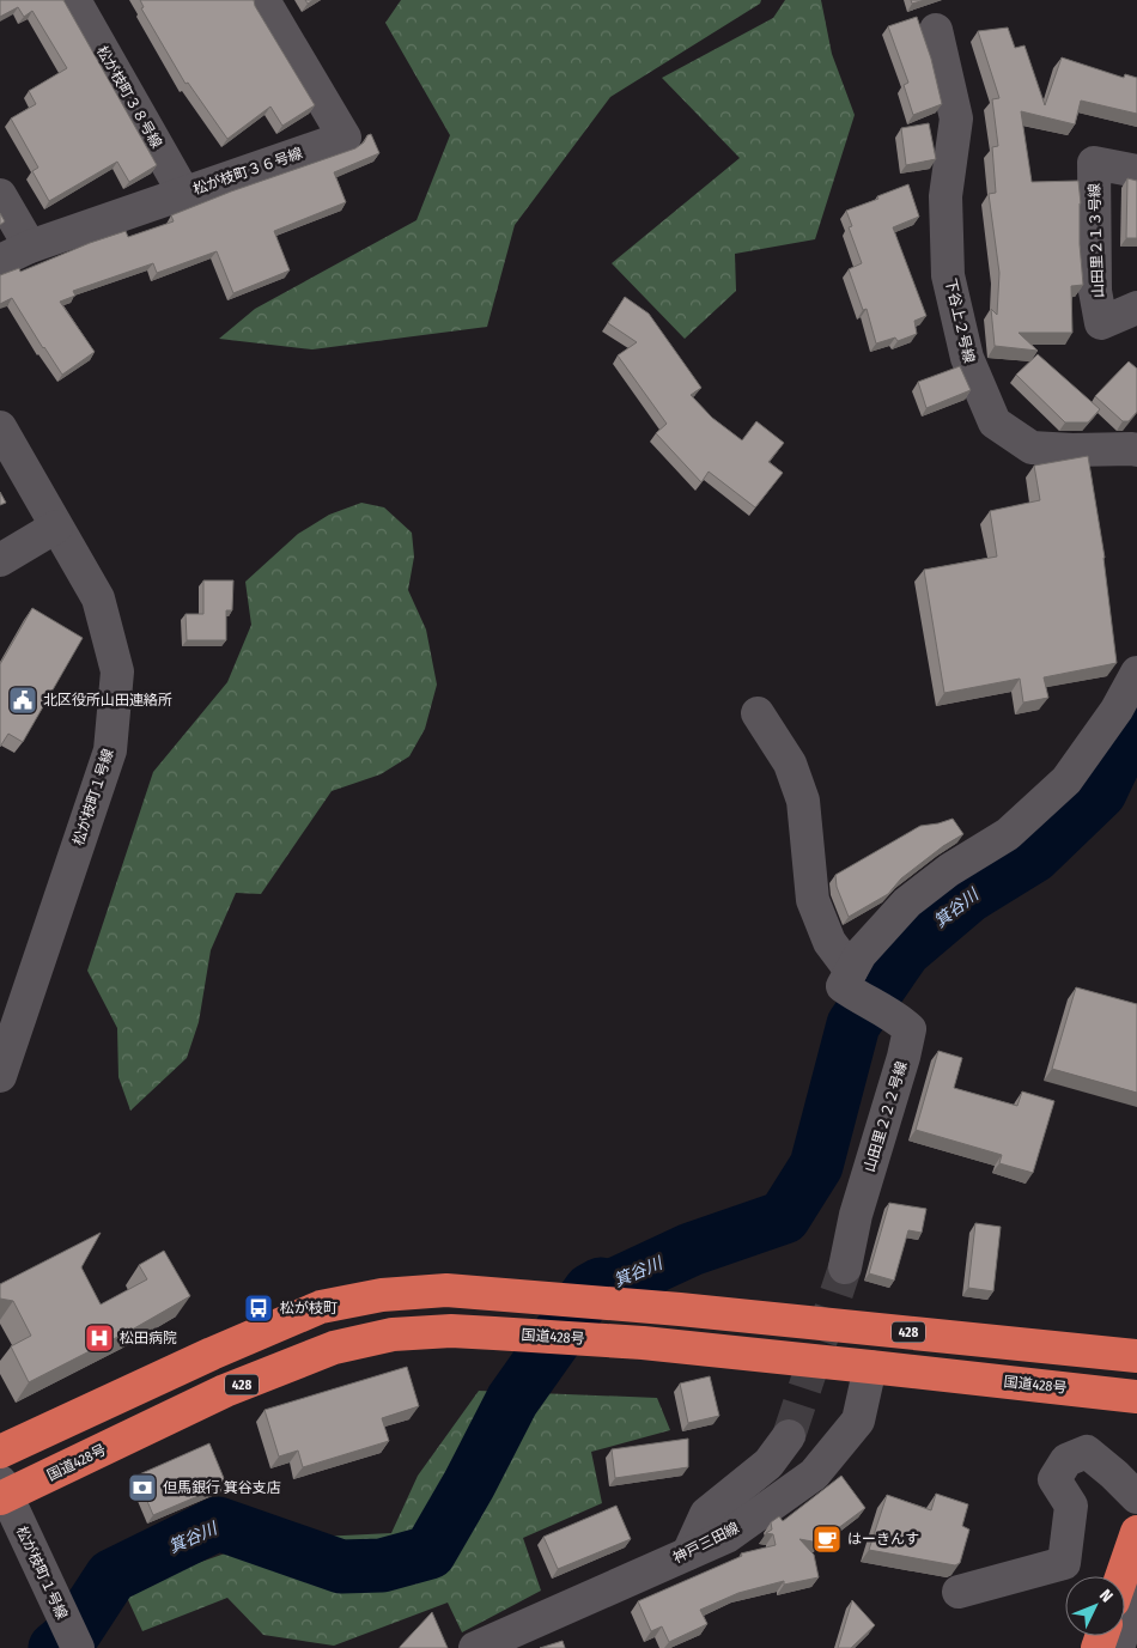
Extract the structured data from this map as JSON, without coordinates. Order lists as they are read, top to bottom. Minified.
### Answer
{"streets":{"highway":["428","国道428号"],"street":["松が枝町３８号線","松が枝町３６号線","山田里２１３号線","下谷上２号線","松が枝町１号線","山田里２２２号線","神戸三田線"]},"crossings":[["松が枝町３８号線","松が枝町３６号線"],["松が枝町１号線","国道428号"],["国道428号","神戸三田線"]],"water":["箕谷川"],"places":{"public building":["北区役所山田連絡所"],"bus stop":["松が枝町"],"hospital":["松田病院"],"bank":["但馬銀行 箕谷支店"],"cafe":["はーきんす"]},"north":"top right"}
